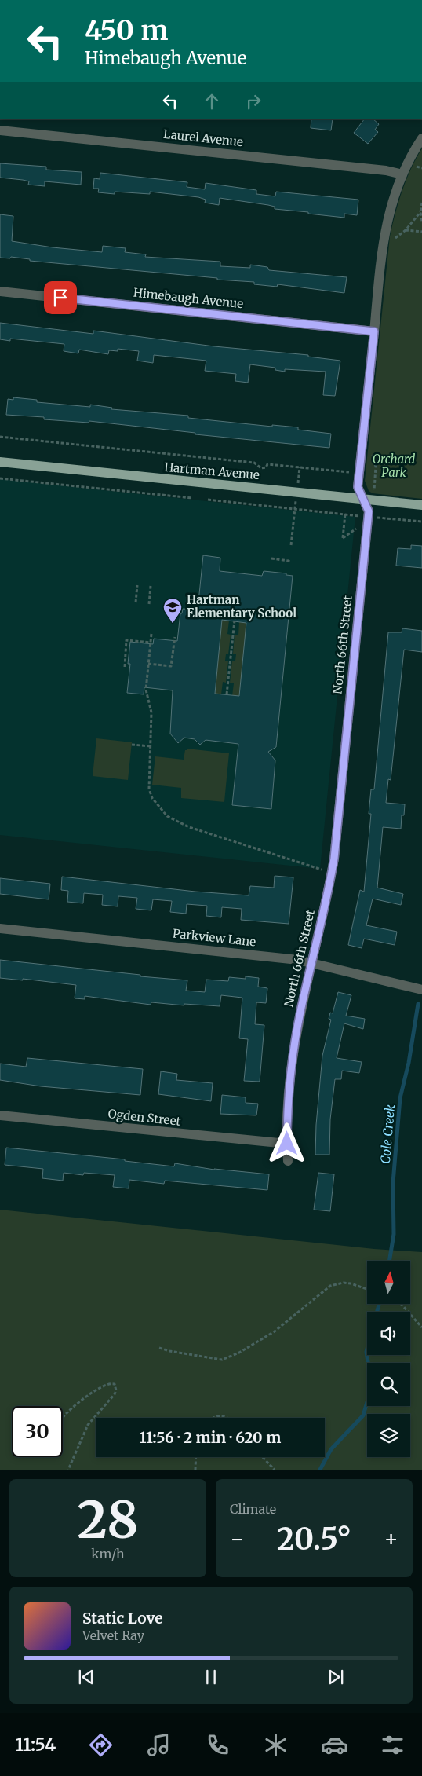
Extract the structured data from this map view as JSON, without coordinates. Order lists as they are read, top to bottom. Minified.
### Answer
{"streets":{"main road":["Hartman Avenue"],"street":["Laurel Avenue","Himebaugh Avenue","North 66th Street","Parkview Lane","Ogden Street"]},"crossings":[["Laurel Avenue","North 66th Street"],["Himebaugh Avenue","North 66th Street"],["Hartman Avenue","North 66th Street"],["North 66th Street","Parkview Lane"],["North 66th Street","Ogden Street"]],"water":["Cole Creek"],"parks":["Orchard Park"],"places":{"school or university":["Hartman Elementary School"]},"north":"top","page":{"turn":["450 m","Himebaugh Avenue"],"limit":"30","trip":"11:56 · 2 min · 620 m","tile":[["28","km/h"],"Climate"],"heat":["−","20.5°","+"],"song":["Static Love","Velvet Ray"],"tabs":"11:54"}}
